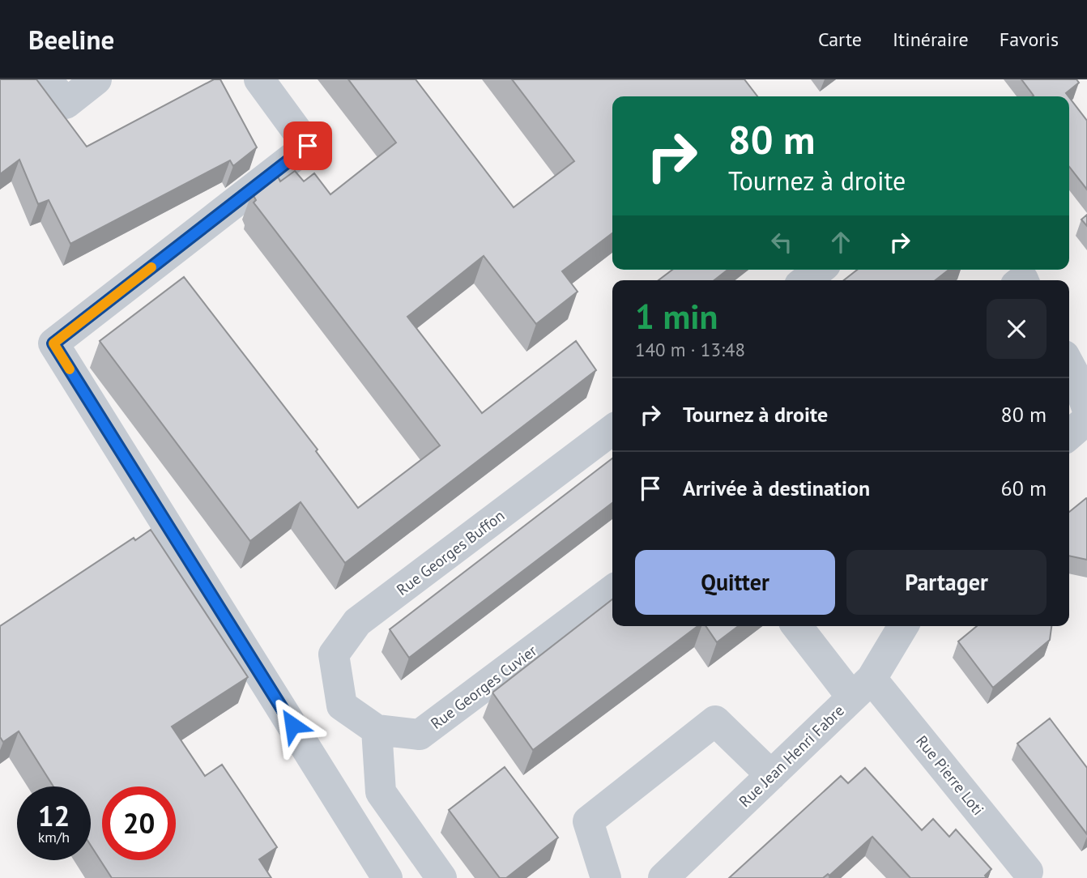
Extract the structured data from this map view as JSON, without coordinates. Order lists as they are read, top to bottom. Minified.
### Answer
{"streets":{"street":["Rue Georges Buffon","Rue Georges Cuvier","Rue Jean Henri Fabre","Rue Pierre Loti"]},"crossings":[["Rue Georges Buffon","Rue Georges Cuvier"],["Rue Jean Henri Fabre","Rue Pierre Loti"]],"page":{"header":"Beeline","nav":["Carte","Itinéraire","Favoris"],"turn":["80 m","Tournez à droite"],"heading":["1 min","140 m · 13:48"],"list":[{"name":"Tournez à droite","value":"80 m"},{"name":"Arrivée à destination","value":"60 m"}],"buttons":["Quitter","Partager"],"speed":"12 km/h","limit":"20"}}
